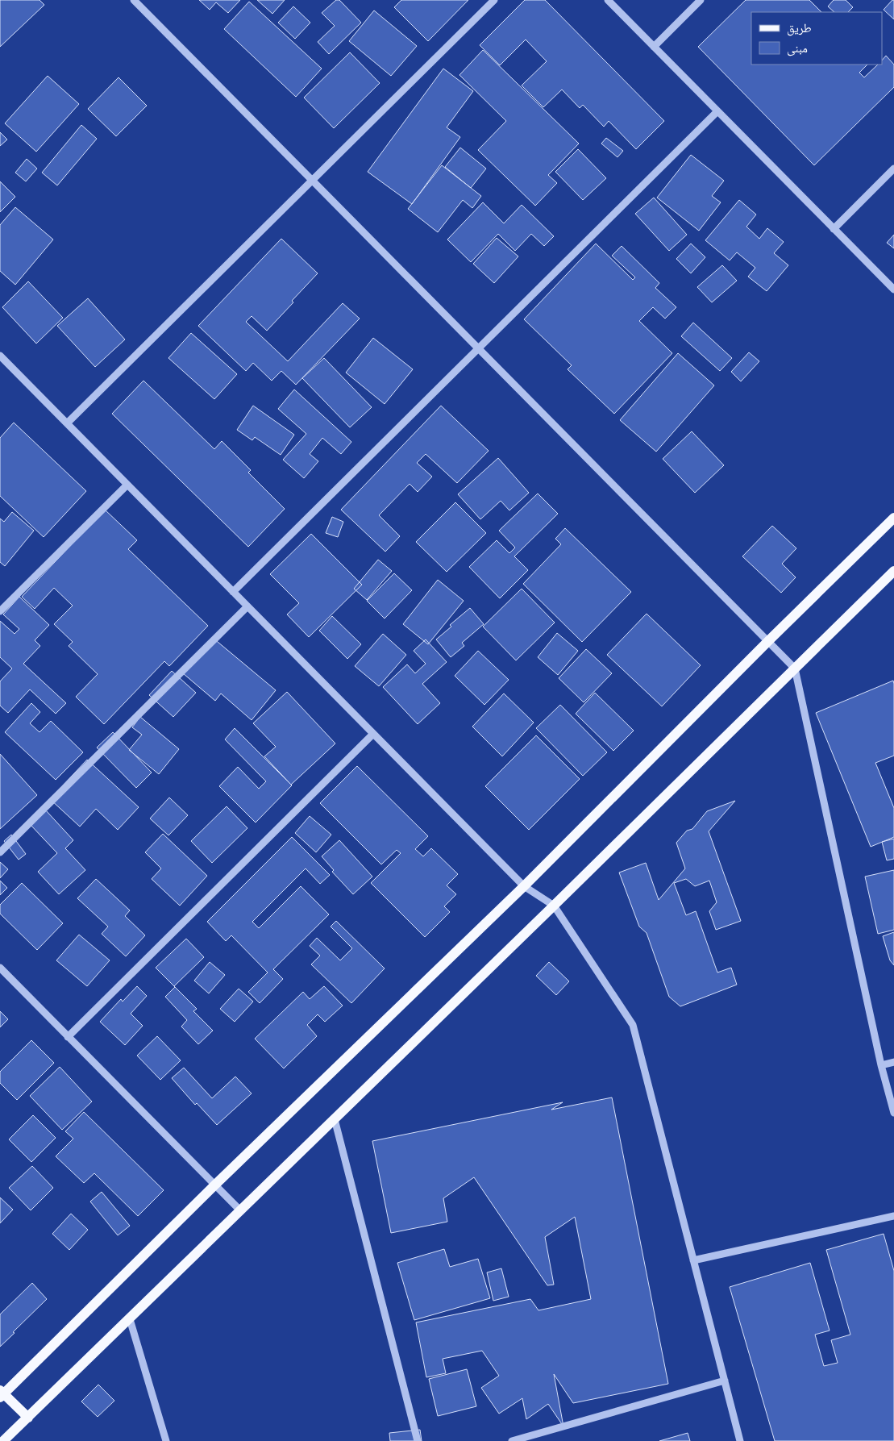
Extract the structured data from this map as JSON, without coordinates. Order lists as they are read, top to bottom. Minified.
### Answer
{"legend":["طريق","مبنى"]}
